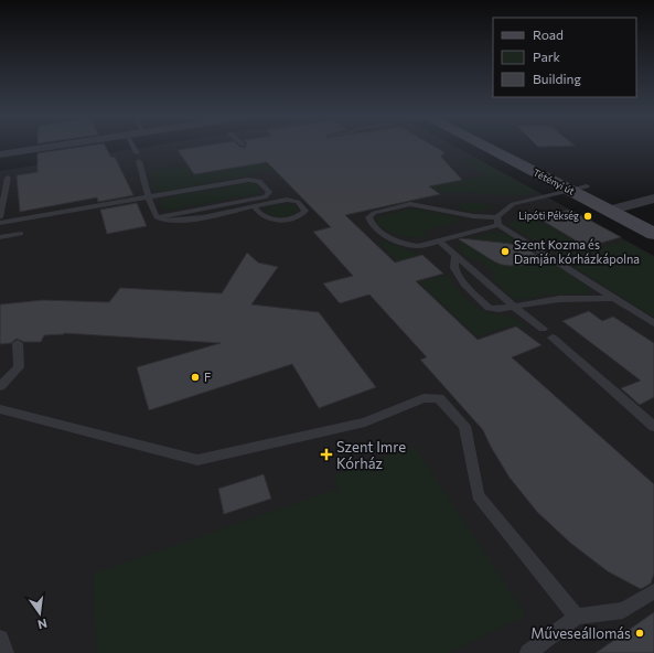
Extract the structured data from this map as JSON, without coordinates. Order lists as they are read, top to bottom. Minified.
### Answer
{"streets":{"main road":["Tétényi út"]},"places":{"other":["Lipóti Pékség","Szent Kozma és Damján kórházkápolna","F","Műveseállomás"],"health":["Szent Imre Kórház"]},"legend":["Road","Park","Building"],"north":"bottom"}
